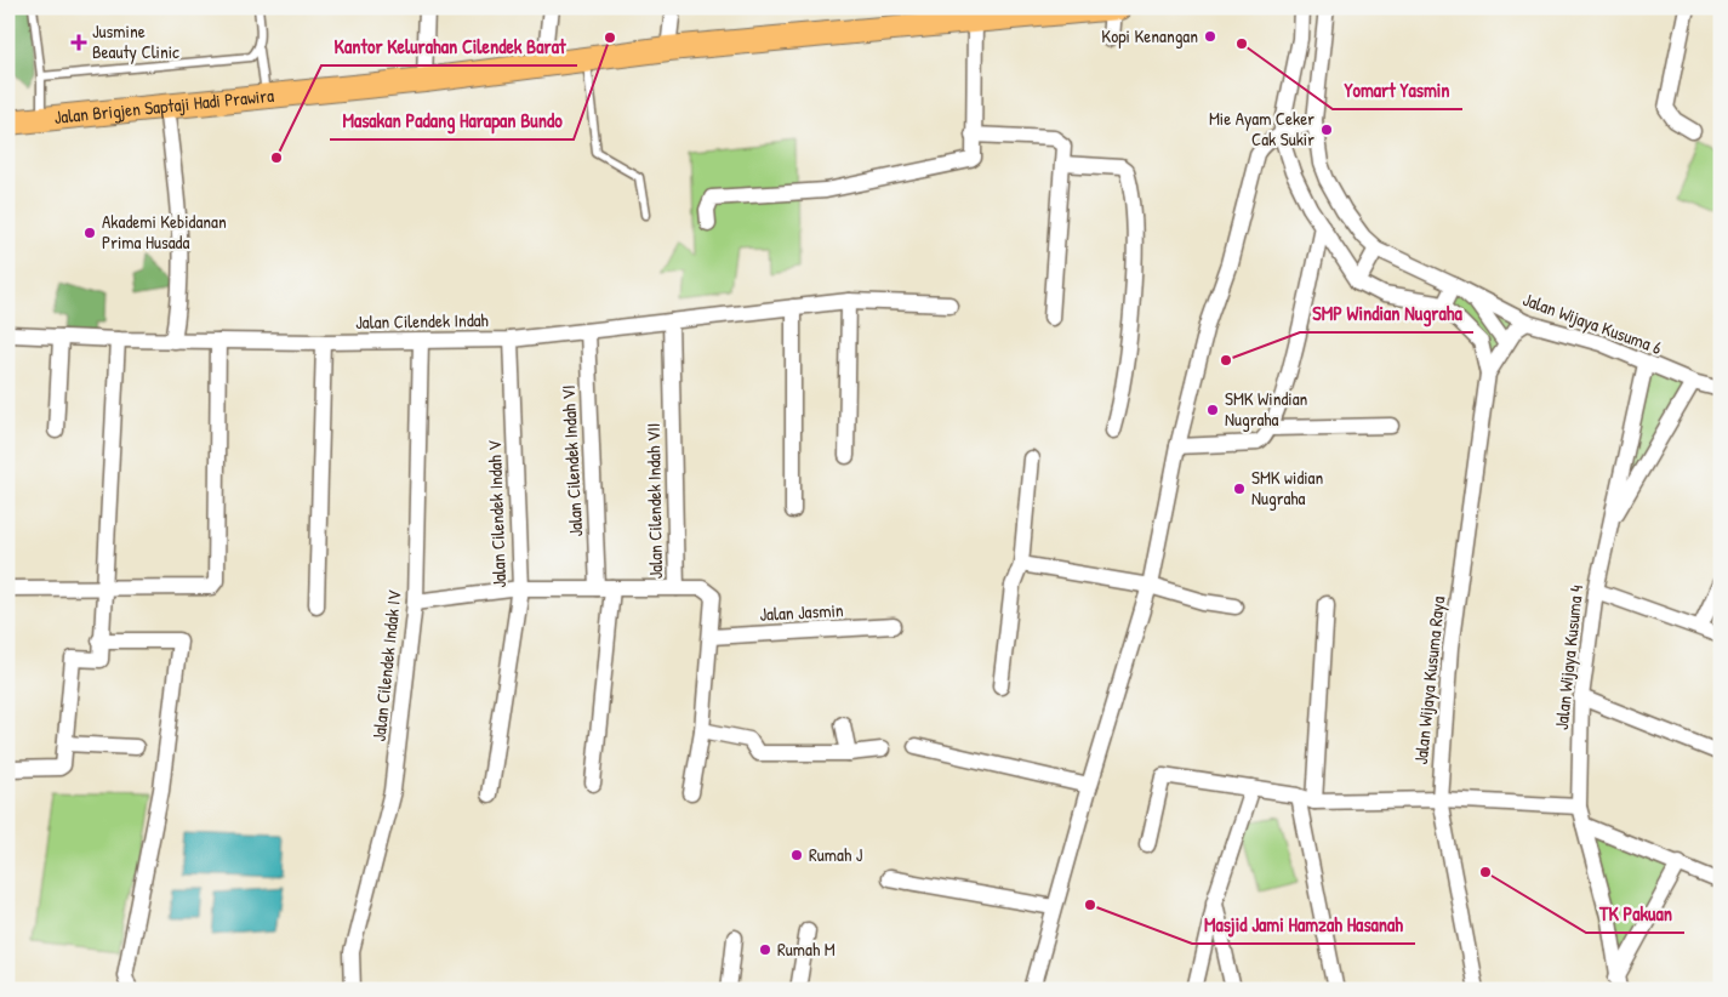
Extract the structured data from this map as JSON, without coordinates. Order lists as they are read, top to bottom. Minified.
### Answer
{"streets":{"main road":["Jalan Brigjen Saptaji Hadi Prawira"],"street":["Jalan Cilendek Indah","Jalan Wijaya Kusuma 6","Jalan Cilendek Indah VI","Jalan Cilendek Indah VII","Jalan Cilendek Indah V","Jalan Jasmin","Jalan Wijaya Kusuma 4","Jalan Cilendek Indak IV","Jalan Wijaya Kusuma Raya"]},"crossings":[["Jalan Cilendek Indah","Jalan Cilendek Indah VI"],["Jalan Cilendek Indah","Jalan Cilendek Indah VII"],["Jalan Cilendek Indah","Jalan Cilendek Indah V"],["Jalan Cilendek Indah","Jalan Cilendek Indak IV"],["Jalan Wijaya Kusuma 6","Jalan Wijaya Kusuma 4"],["Jalan Wijaya Kusuma 6","Jalan Wijaya Kusuma Raya"],["Jalan Cilendek Indah VII","Jalan Jasmin"]],"places":{"other":["Kopi Kenangan","Masakan Padang Harapan Bundo","Yomart Yasmin","Mie Ayam Ceker Cak Sukir","Kantor Kelurahan Cilendek Barat","Akademi Kebidanan Prima Husada","SMP Windian Nugraha","SMK Windian Nugraha","SMK widian Nugraha","Rumah J","TK Pakuan","Masjid Jami Hamzah Hasanah","Rumah M"],"health":["Jusmine Beauty Clinic"]}}
